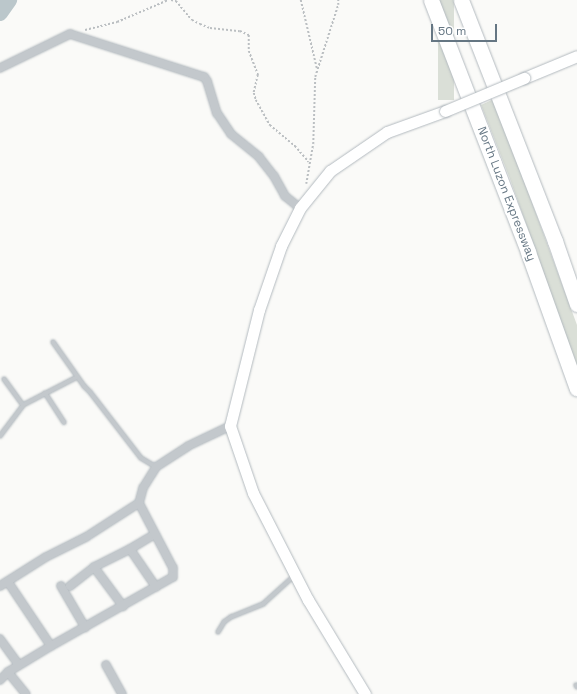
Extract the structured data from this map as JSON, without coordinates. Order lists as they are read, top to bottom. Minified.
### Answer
{"streets":{"highway":["North Luzon Expressway"]},"scale_bar":"50 m"}
